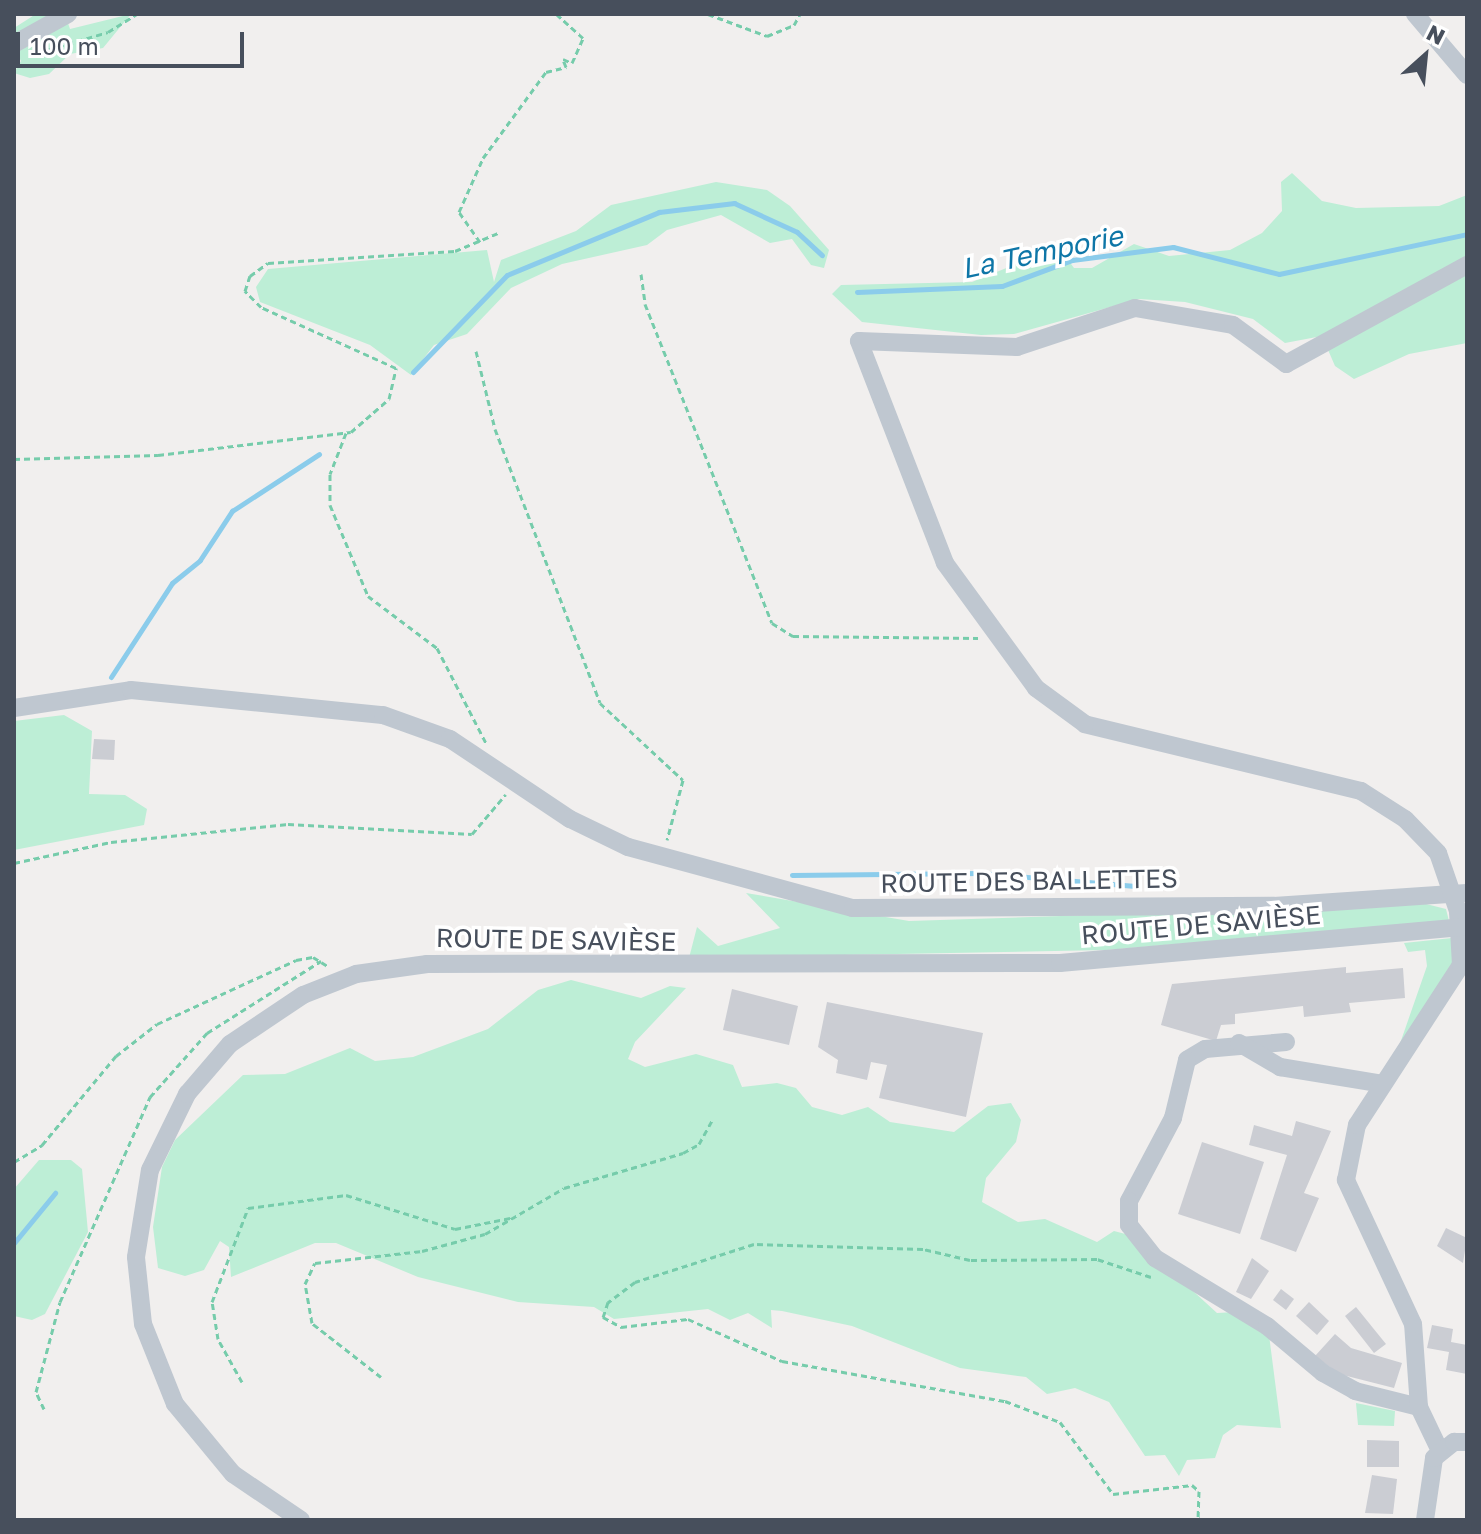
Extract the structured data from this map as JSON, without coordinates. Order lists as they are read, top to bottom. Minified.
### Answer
{"streets":{"street":["ROUTE DES BALLETTES","ROUTE DE SAVIÈSE"]},"crossings":[["ROUTE DES BALLETTES","ROUTE DE SAVIÈSE"]],"water":["La Temporie"],"scale_bar":"100 m","north":"top right"}
